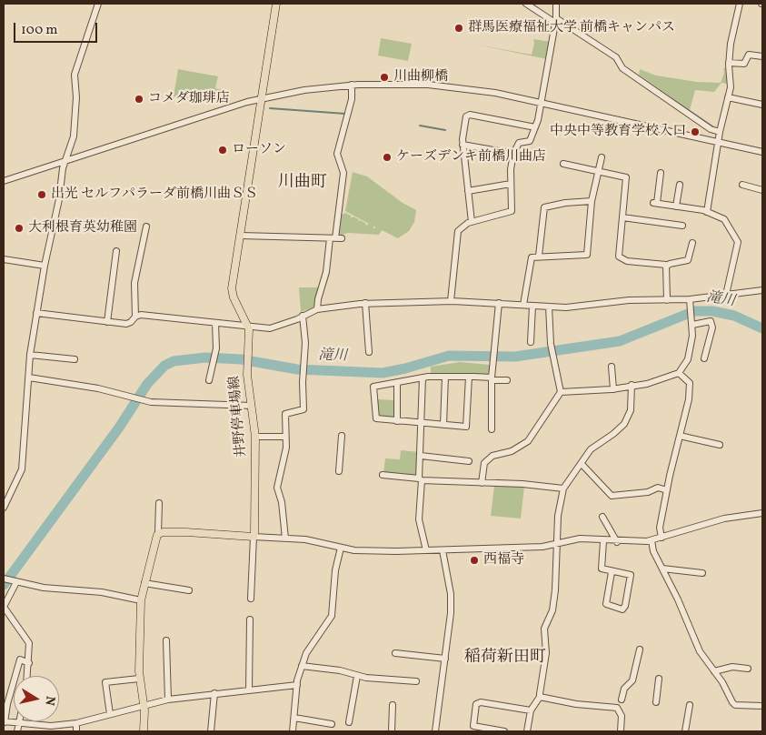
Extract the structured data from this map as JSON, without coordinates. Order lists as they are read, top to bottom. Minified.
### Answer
{"streets":{"main road":["井野停車場線"]},"districts":["川曲町","稲荷新田町"],"water":["滝川"],"places":["群馬医療福祉大学 前橋キャンパス","川曲柳橋","コメダ珈琲店","中央中等教育学校入口","ローソン","ケーズデンキ前橋川曲店","出光 セルフパラーダ前橋川曲ＳＳ","大利根育英幼稚園","西福寺"],"scale_bar":"100 m","north":"right"}
